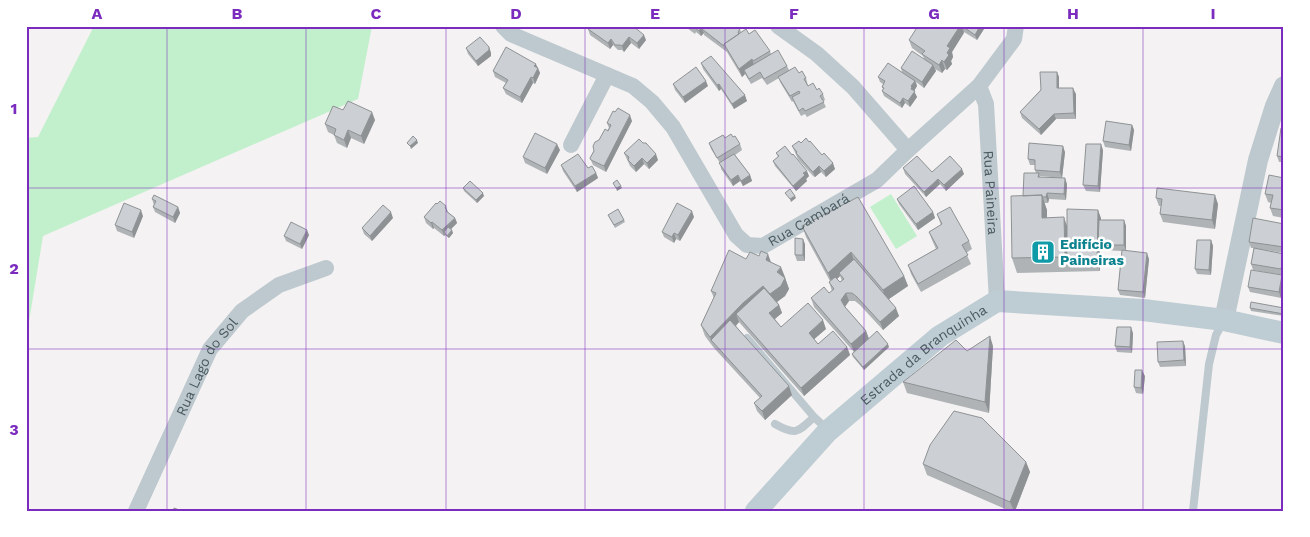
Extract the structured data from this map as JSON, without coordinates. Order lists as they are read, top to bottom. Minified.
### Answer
{"streets":{"main road":["Estrada da Branquinha"],"street":["Rua Paineira","Rua Cambará","Rua Lago do Sol"]},"crossings":[["Rua Paineira","Rua Cambará"],["Rua Paineira","Estrada da Branquinha"]],"places":{"building":["Edifício Paineiras"]},"grid":{"columns":["A","B","C","D","E","F","G","H","I"],"rows":["1","2","3"]}}
